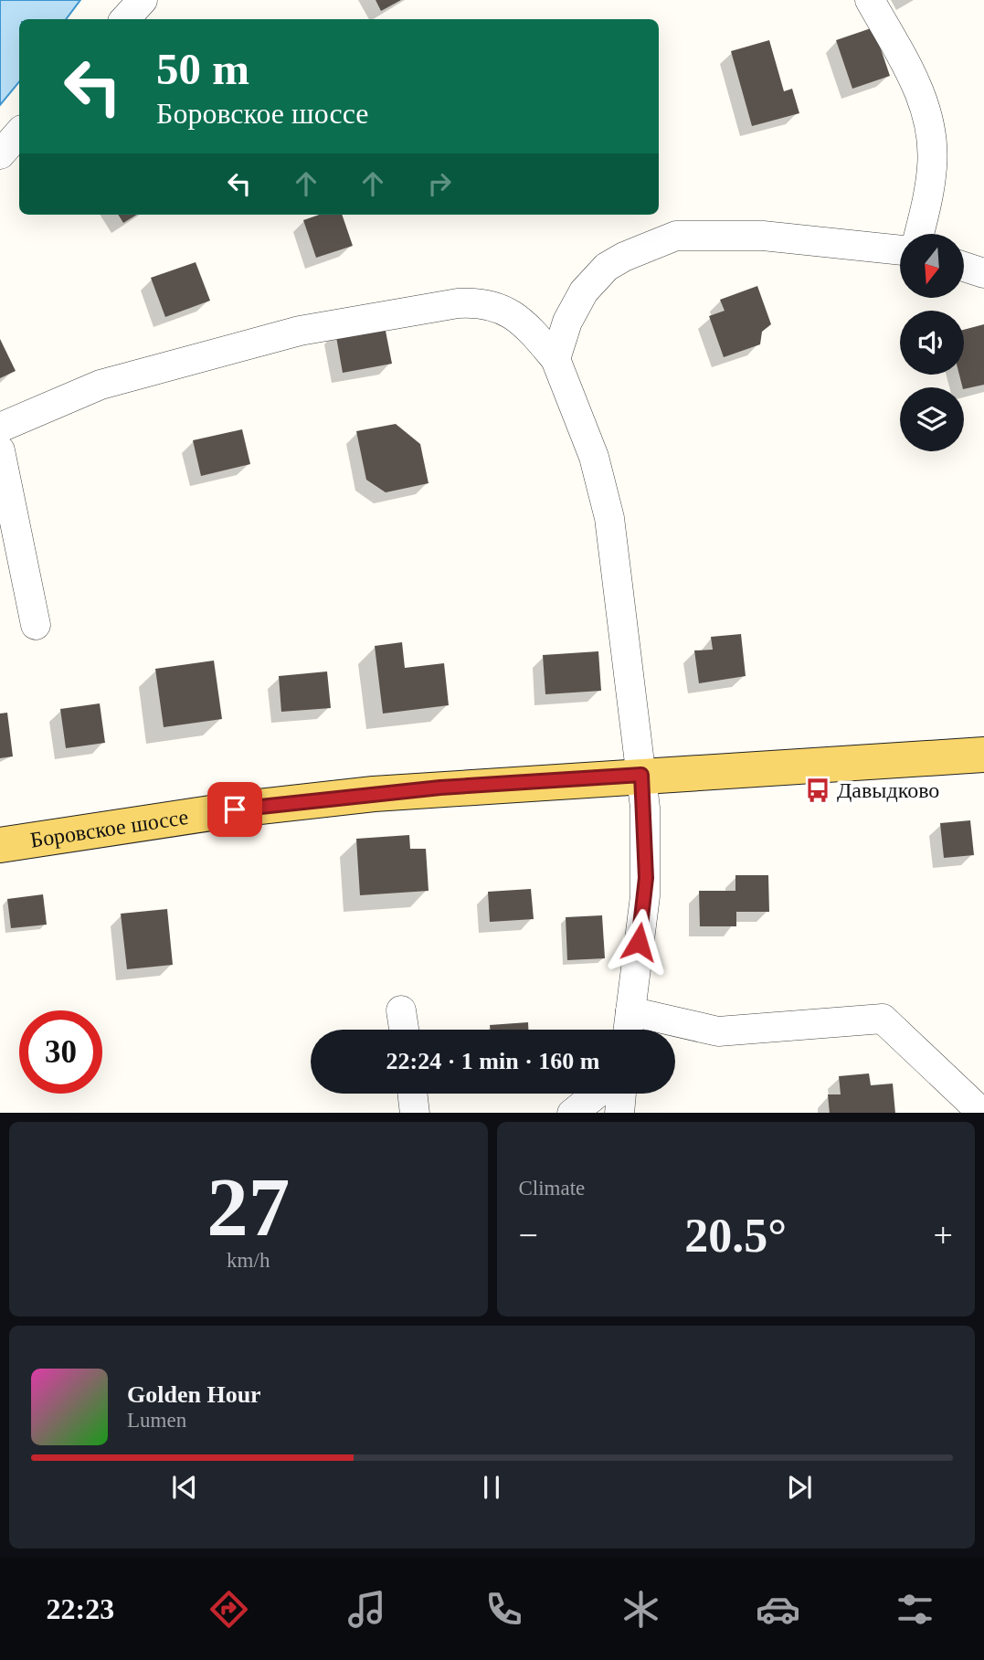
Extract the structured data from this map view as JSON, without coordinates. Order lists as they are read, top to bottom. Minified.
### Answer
{"streets":{"main road":["Боровское шоссе"]},"places":{"bus stop":["Давыдково"]},"north":"bottom","page":{"turn":["50 m","Боровское шоссе"],"limit":"30","trip":"22:24 · 1 min · 160 m","tile":[["27","km/h"],"Climate"],"heat":["−","20.5°","+"],"song":["Golden Hour","Lumen"],"tabs":"22:23"}}
